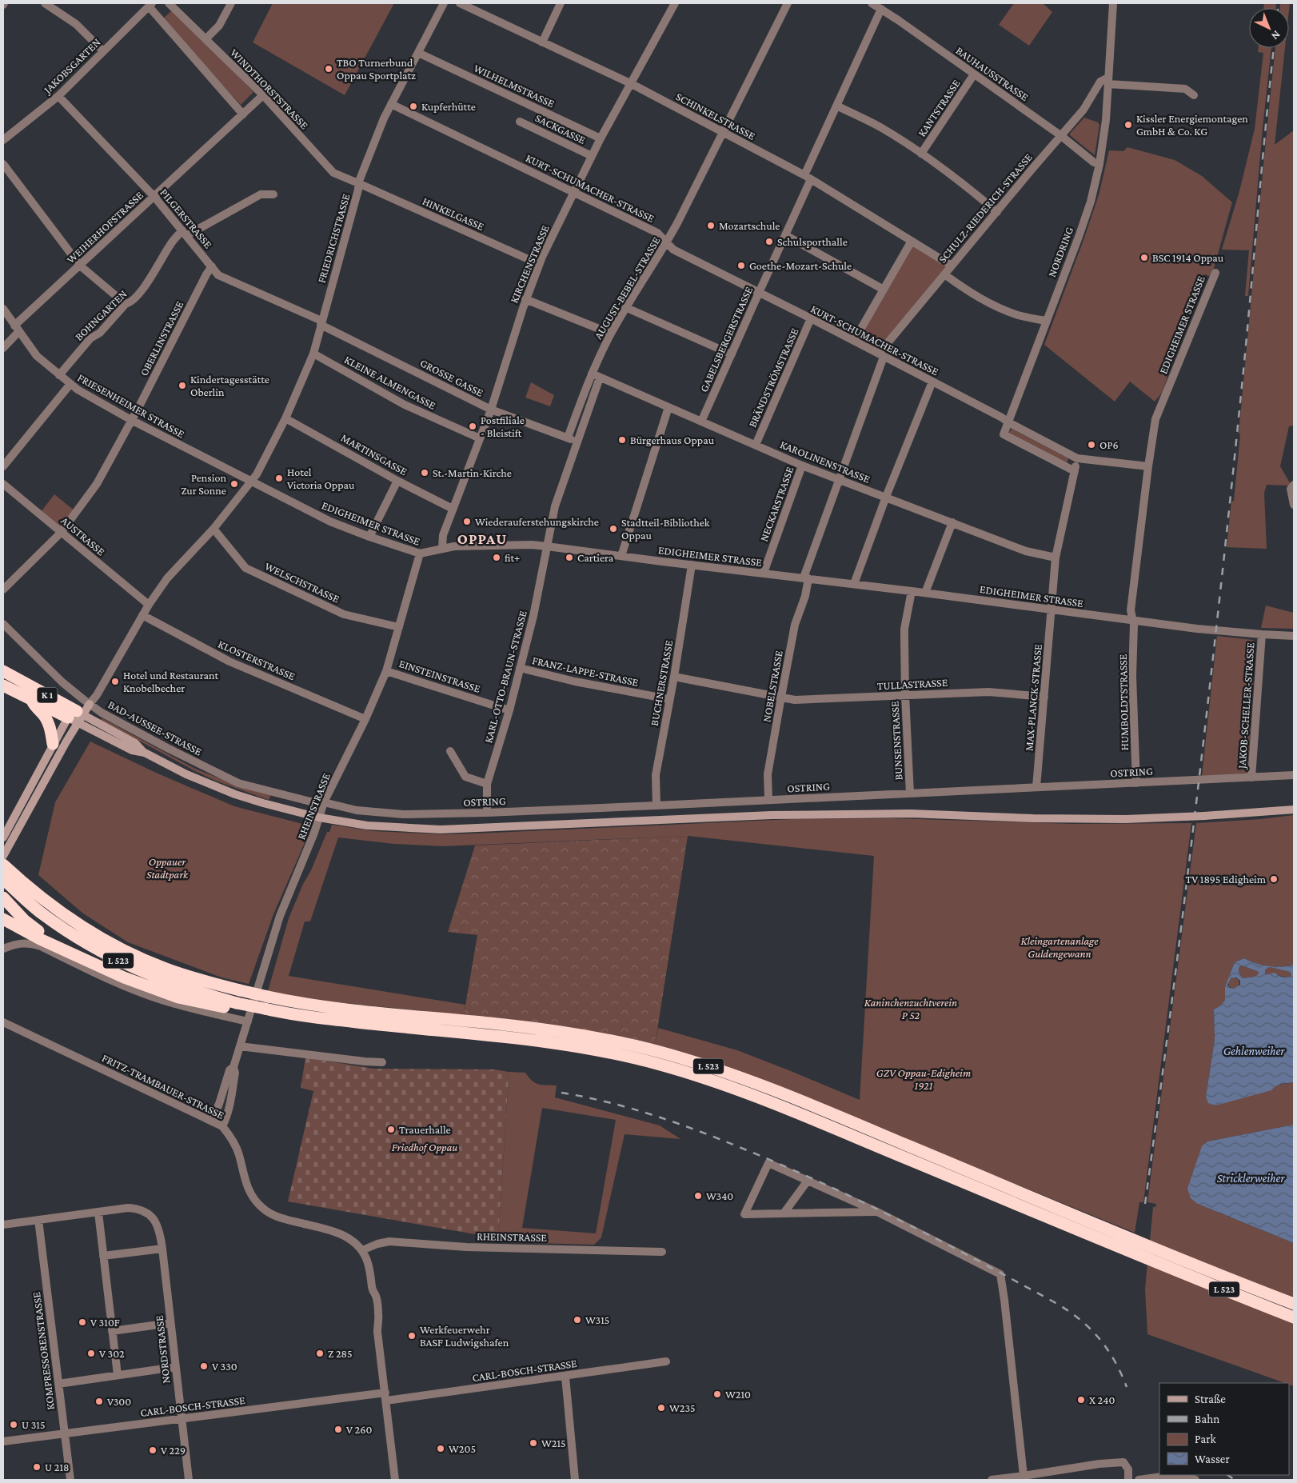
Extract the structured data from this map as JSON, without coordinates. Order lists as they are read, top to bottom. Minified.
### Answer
{"streets":{"highway":["K 1","L 523"],"street":["JAKOBSGARTEN","BAUHAUSSTRASSE","WILHELMSTRASSE","WINDTHORSTSTRASSE","KANTSTRASSE","SCHINKELSTRASSE","SACKGASSE","KURT-SCHUMACHER-STRASSE","SCHULZ-RIEDERICH-STRASSE","HINKELGASSE","PILGERSTRASSE","WEIHERHOFSTRASSE","FRIEDRICHSTRASSE","NORDRING","KIRCHENSTRASSE","AUGUST-BEBEL-STRASSE","BOHNGARTEN","EDIGHEIMER STRASSE","OBERLINSTRASSE","GABELSBERGERSTRASSE","GROSSE GASSE","BRÄNDSTRÖMSTRASSE","KLEINE ALMENGASSE","FRIESENHEIMER STRASSE","MARTINSGASSE","KAROLINENSTRASSE","NECKARSTRASSE","AUSTRASSE","WELSCHSTRASSE","KLOSTERSTRASSE","FRANZ-LAPPE-STRASSE","EINSTEINSTRASSE","KARL-OTTO-BRAUN-STRASSE","BUCHNERSTRASSE","TULLASTRASSE","NOBELSTRASSE","MAX-PLANCK-STRASSE","HUMBOLDTSTRASSE","JAKOB-SCHELLER-STRASSE","BAD-AUSSEE-STRASSE","BUNSENSTRASSE","OSTRING","RHEINSTRASSE","FRITZ-TRAMBAUER-STRASSE","NORDSTRASSE","KOMPRESSORENSTRASSE","CARL-BOSCH-STRASSE"]},"crossings":[["JAKOBSGARTEN","PILGERSTRASSE"],["BAUHAUSSTRASSE","KANTSTRASSE"],["BAUHAUSSTRASSE","SCHULZ-RIEDERICH-STRASSE"],["BAUHAUSSTRASSE","NORDRING"],["BAUHAUSSTRASSE","GABELSBERGERSTRASSE"],["WILHELMSTRASSE","FRIEDRICHSTRASSE"],["WILHELMSTRASSE","KIRCHENSTRASSE"],["WINDTHORSTSTRASSE","HINKELGASSE"],["WINDTHORSTSTRASSE","WEIHERHOFSTRASSE"],["WINDTHORSTSTRASSE","FRIEDRICHSTRASSE"],["SCHINKELSTRASSE","SCHULZ-RIEDERICH-STRASSE"],["SCHINKELSTRASSE","KIRCHENSTRASSE"],["SCHINKELSTRASSE","AUGUST-BEBEL-STRASSE"],["SCHINKELSTRASSE","GABELSBERGERSTRASSE"],["SACKGASSE","KIRCHENSTRASSE"],["KURT-SCHUMACHER-STRASSE","SCHULZ-RIEDERICH-STRASSE"],["KURT-SCHUMACHER-STRASSE","FRIEDRICHSTRASSE"],["KURT-SCHUMACHER-STRASSE","NORDRING"],["KURT-SCHUMACHER-STRASSE","KIRCHENSTRASSE"],["KURT-SCHUMACHER-STRASSE","AUGUST-BEBEL-STRASSE"],["KURT-SCHUMACHER-STRASSE","EDIGHEIMER STRASSE"],["KURT-SCHUMACHER-STRASSE","GABELSBERGERSTRASSE"],["KURT-SCHUMACHER-STRASSE","BRÄNDSTRÖMSTRASSE"],["SCHULZ-RIEDERICH-STRASSE","NORDRING"],["SCHULZ-RIEDERICH-STRASSE","KAROLINENSTRASSE"],["SCHULZ-RIEDERICH-STRASSE","NOBELSTRASSE"],["HINKELGASSE","FRIEDRICHSTRASSE"],["HINKELGASSE","KIRCHENSTRASSE"],["PILGERSTRASSE","WEIHERHOFSTRASSE"],["PILGERSTRASSE","FRIEDRICHSTRASSE"],["PILGERSTRASSE","BOHNGARTEN"],["PILGERSTRASSE","OBERLINSTRASSE"],["PILGERSTRASSE","GROSSE GASSE"],["WEIHERHOFSTRASSE","FRIESENHEIMER STRASSE"],["FRIEDRICHSTRASSE","EDIGHEIMER STRASSE"],["FRIEDRICHSTRASSE","GROSSE GASSE"],["FRIEDRICHSTRASSE","KLEINE ALMENGASSE"],["FRIEDRICHSTRASSE","FRIESENHEIMER STRASSE"],["FRIEDRICHSTRASSE","MARTINSGASSE"],["FRIEDRICHSTRASSE","AUSTRASSE"],["FRIEDRICHSTRASSE","WELSCHSTRASSE"],["FRIEDRICHSTRASSE","KLOSTERSTRASSE"],["FRIEDRICHSTRASSE","BAD-AUSSEE-STRASSE"],["KIRCHENSTRASSE","EDIGHEIMER STRASSE"],["KIRCHENSTRASSE","GROSSE GASSE"],["KIRCHENSTRASSE","KLEINE ALMENGASSE"],["KIRCHENSTRASSE","MARTINSGASSE"],["AUGUST-BEBEL-STRASSE","GROSSE GASSE"],["AUGUST-BEBEL-STRASSE","KAROLINENSTRASSE"],["BOHNGARTEN","FRIESENHEIMER STRASSE"],["EDIGHEIMER STRASSE","FRIESENHEIMER STRASSE"],["EDIGHEIMER STRASSE","NECKARSTRASSE"],["EDIGHEIMER STRASSE","KARL-OTTO-BRAUN-STRASSE"],["EDIGHEIMER STRASSE","BUCHNERSTRASSE"],["EDIGHEIMER STRASSE","NOBELSTRASSE"],["EDIGHEIMER STRASSE","MAX-PLANCK-STRASSE"],["EDIGHEIMER STRASSE","HUMBOLDTSTRASSE"],["EDIGHEIMER STRASSE","JAKOB-SCHELLER-STRASSE"],["EDIGHEIMER STRASSE","BUNSENSTRASSE"],["EDIGHEIMER STRASSE","RHEINSTRASSE"],["OBERLINSTRASSE","FRIESENHEIMER STRASSE"],["OBERLINSTRASSE","AUSTRASSE"],["GABELSBERGERSTRASSE","KAROLINENSTRASSE"],["BRÄNDSTRÖMSTRASSE","KAROLINENSTRASSE"],["KAROLINENSTRASSE","NECKARSTRASSE"],["KAROLINENSTRASSE","NOBELSTRASSE"],["WELSCHSTRASSE","RHEINSTRASSE"],["KLOSTERSTRASSE","RHEINSTRASSE"],["FRANZ-LAPPE-STRASSE","KARL-OTTO-BRAUN-STRASSE"],["FRANZ-LAPPE-STRASSE","BUCHNERSTRASSE"],["EINSTEINSTRASSE","KARL-OTTO-BRAUN-STRASSE"],["EINSTEINSTRASSE","RHEINSTRASSE"],["KARL-OTTO-BRAUN-STRASSE","OSTRING"],["BUCHNERSTRASSE","TULLASTRASSE"],["BUCHNERSTRASSE","OSTRING"],["TULLASTRASSE","NOBELSTRASSE"],["TULLASTRASSE","MAX-PLANCK-STRASSE"],["TULLASTRASSE","BUNSENSTRASSE"],["NOBELSTRASSE","OSTRING"],["K 1","RHEINSTRASSE"],["MAX-PLANCK-STRASSE","OSTRING"],["HUMBOLDTSTRASSE","OSTRING"],["JAKOB-SCHELLER-STRASSE","OSTRING"],["BAD-AUSSEE-STRASSE","OSTRING"],["BAD-AUSSEE-STRASSE","RHEINSTRASSE"],["BUNSENSTRASSE","OSTRING"],["OSTRING","RHEINSTRASSE"],["RHEINSTRASSE","FRITZ-TRAMBAUER-STRASSE"],["FRITZ-TRAMBAUER-STRASSE","CARL-BOSCH-STRASSE"],["NORDSTRASSE","CARL-BOSCH-STRASSE"],["KOMPRESSORENSTRASSE","CARL-BOSCH-STRASSE"]],"districts":["OPPAU"],"water":["Gehlenweiher","Stricklerweiher"],"parks":["Oppauer Stadtpark","Kleingartenanlage Guldengewann","Kaninchenzuchtverein P 52","GZV Oppau-Edigheim 1921","Friedhof Oppau"],"places":["TBO Turnerbund Oppau Sportplatz","Kupferhütte","Kissler Energiemontagen GmbH & Co. KG","Mozartschule","Schulsporthalle","BSC 1914 Oppau","Goethe-Mozart-Schule","Kindertagesstätte Oberlin","Postfiliale - Bleistift","Bürgerhaus Oppau","OP6","St.-Martin-Kirche","Hotel Victoria Oppau","Pension Zur Sonne","Wiederauferstehungskirche","Stadtteil-Bibliothek Oppau","fit+","Cartiera","Hotel und Restaurant Knobelbecher","TV 1895 Edigheim","Trauerhalle","W340","W315","V 310F","Werkfeuerwehr BASF Ludwigshafen","V 302","Z 285","V 330","W210","X 240","V300","W235","U 315","V 260","W215","W205","V 229","U 218"],"legend":["Straße","Bahn","Park","Wasser"],"north":"bottom right"}
